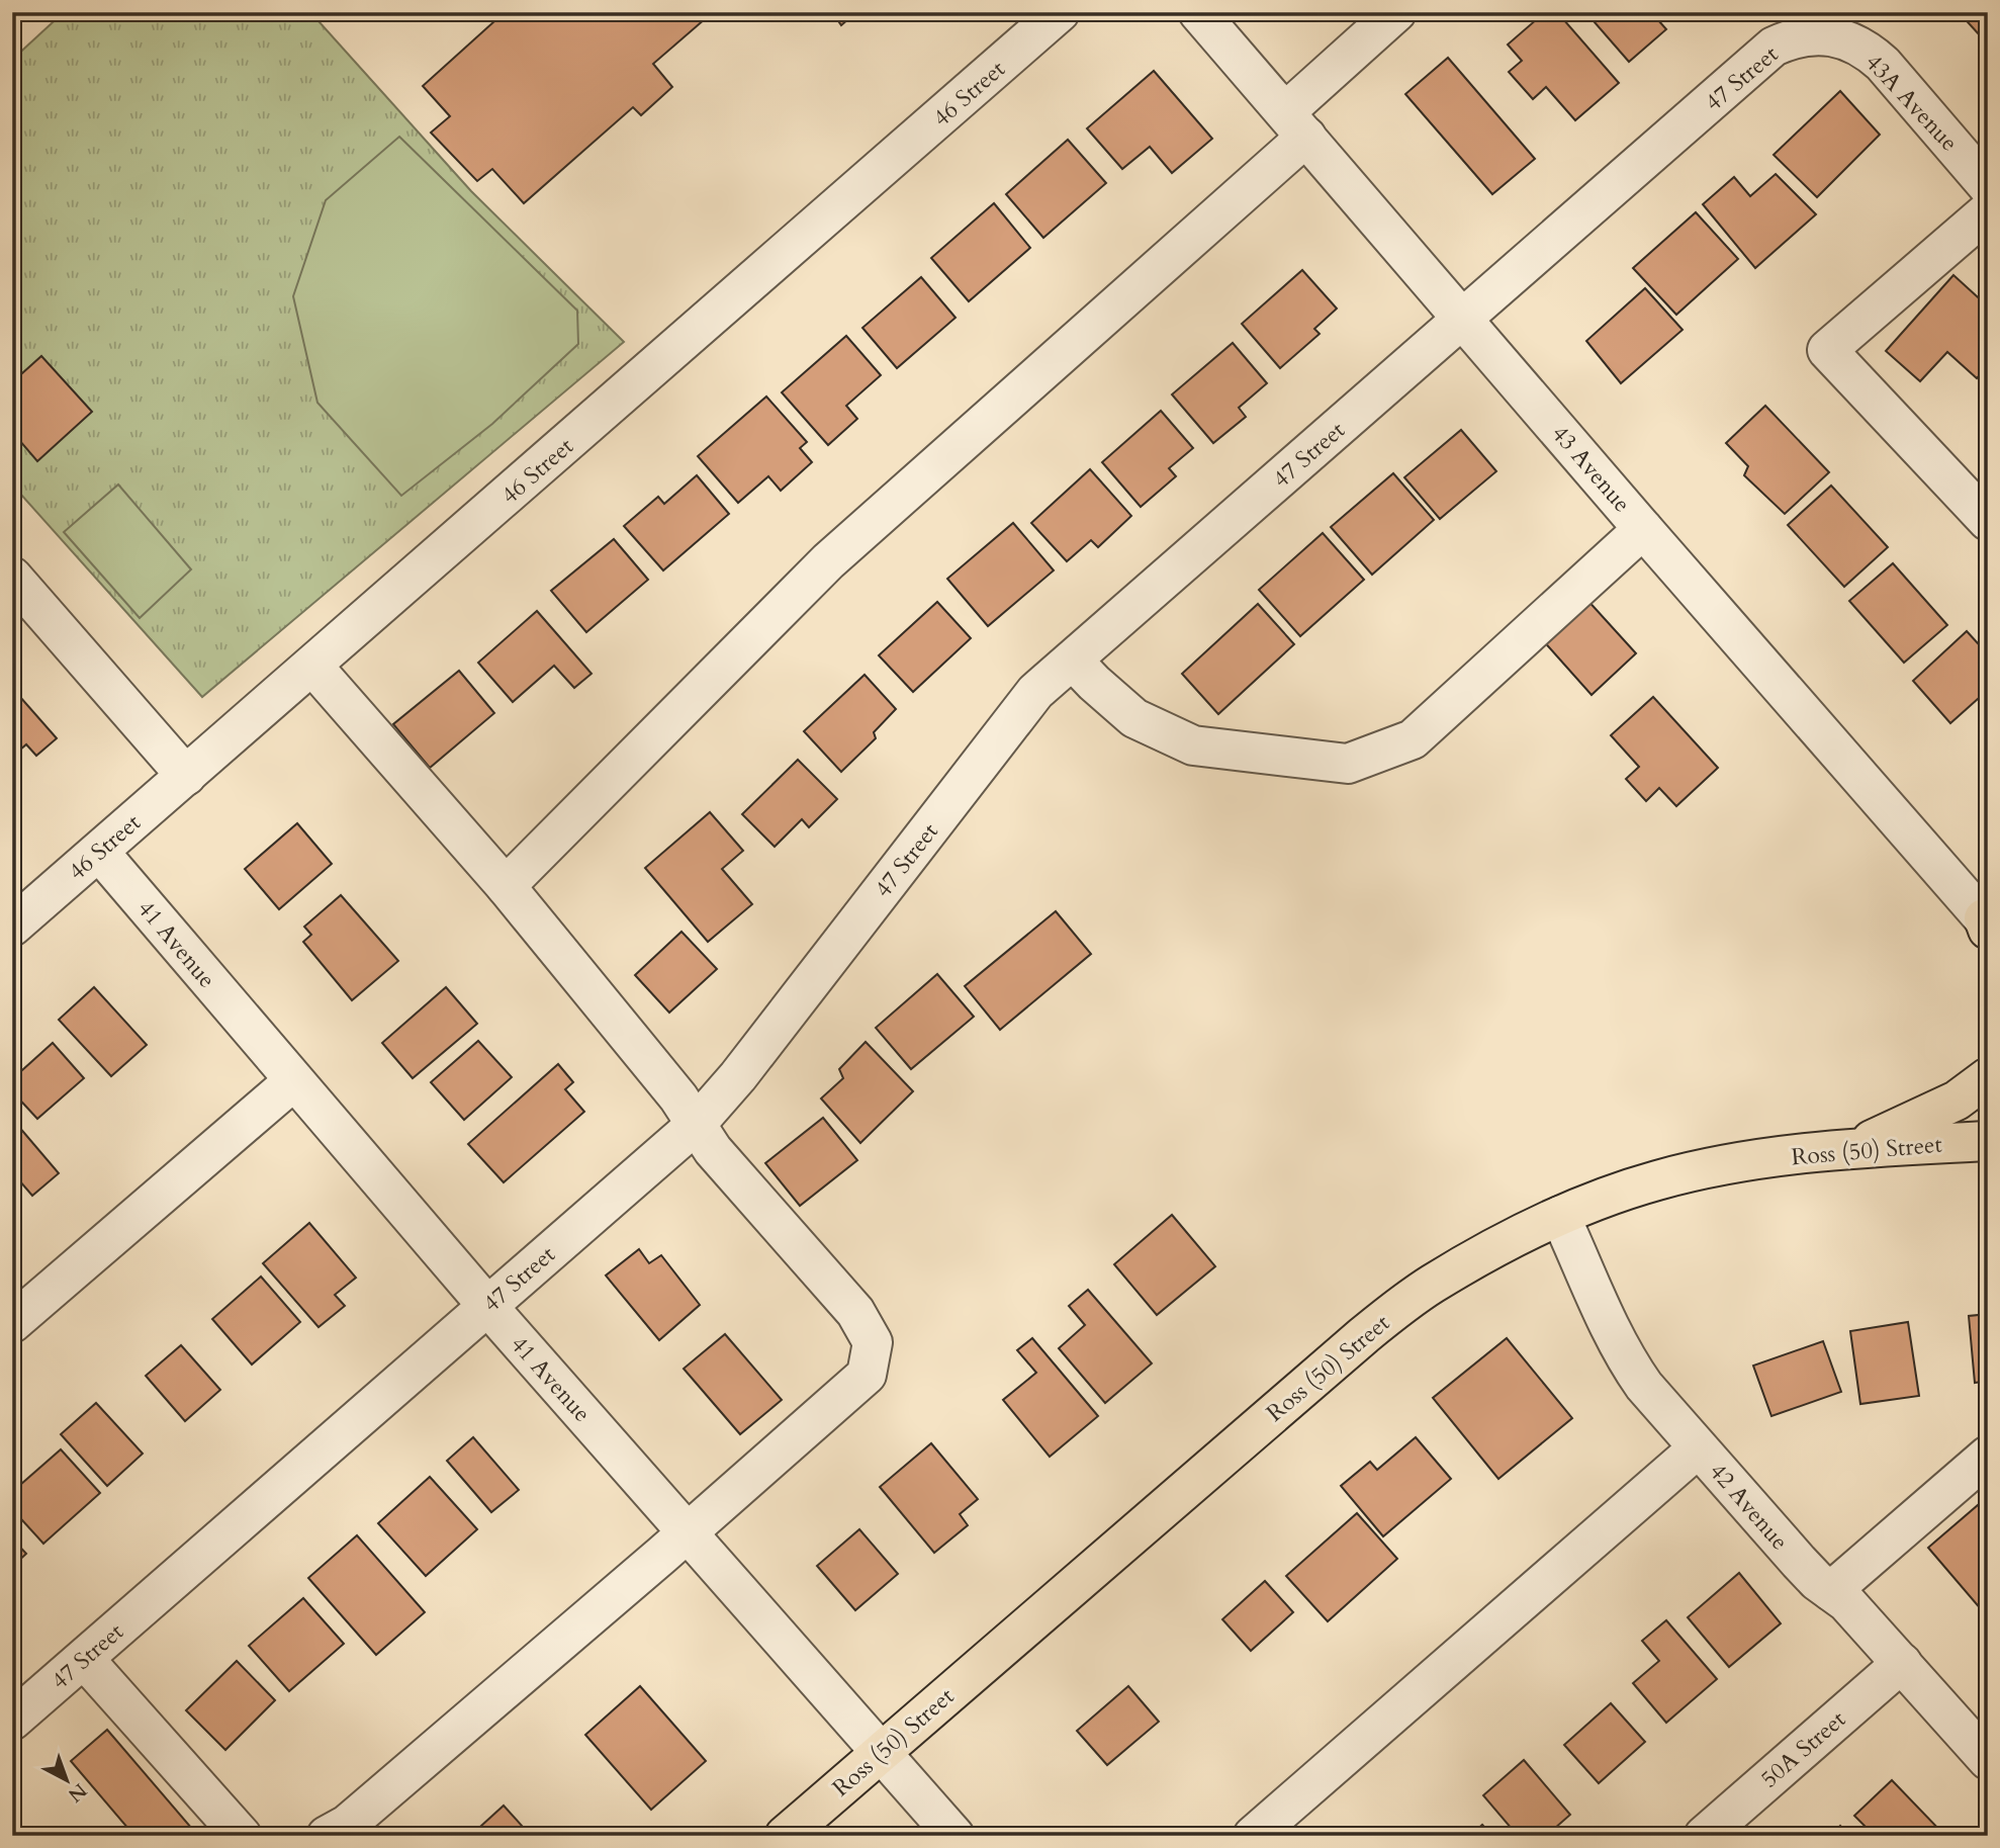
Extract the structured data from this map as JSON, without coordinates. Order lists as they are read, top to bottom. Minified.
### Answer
{"streets":{"main road":["Ross (50) Street"],"street":["47 Street","46 Street","43A Avenue","43 Avenue","41 Avenue","42 Avenue","50A Street"]},"crossings":[["47 Street","43A Avenue"],["47 Street","43 Avenue"],["47 Street","41 Avenue"],["46 Street","41 Avenue"],["41 Avenue","Ross (50) Street"],["Ross (50) Street","42 Avenue"],["42 Avenue","50A Street"]],"north":"bottom right"}
